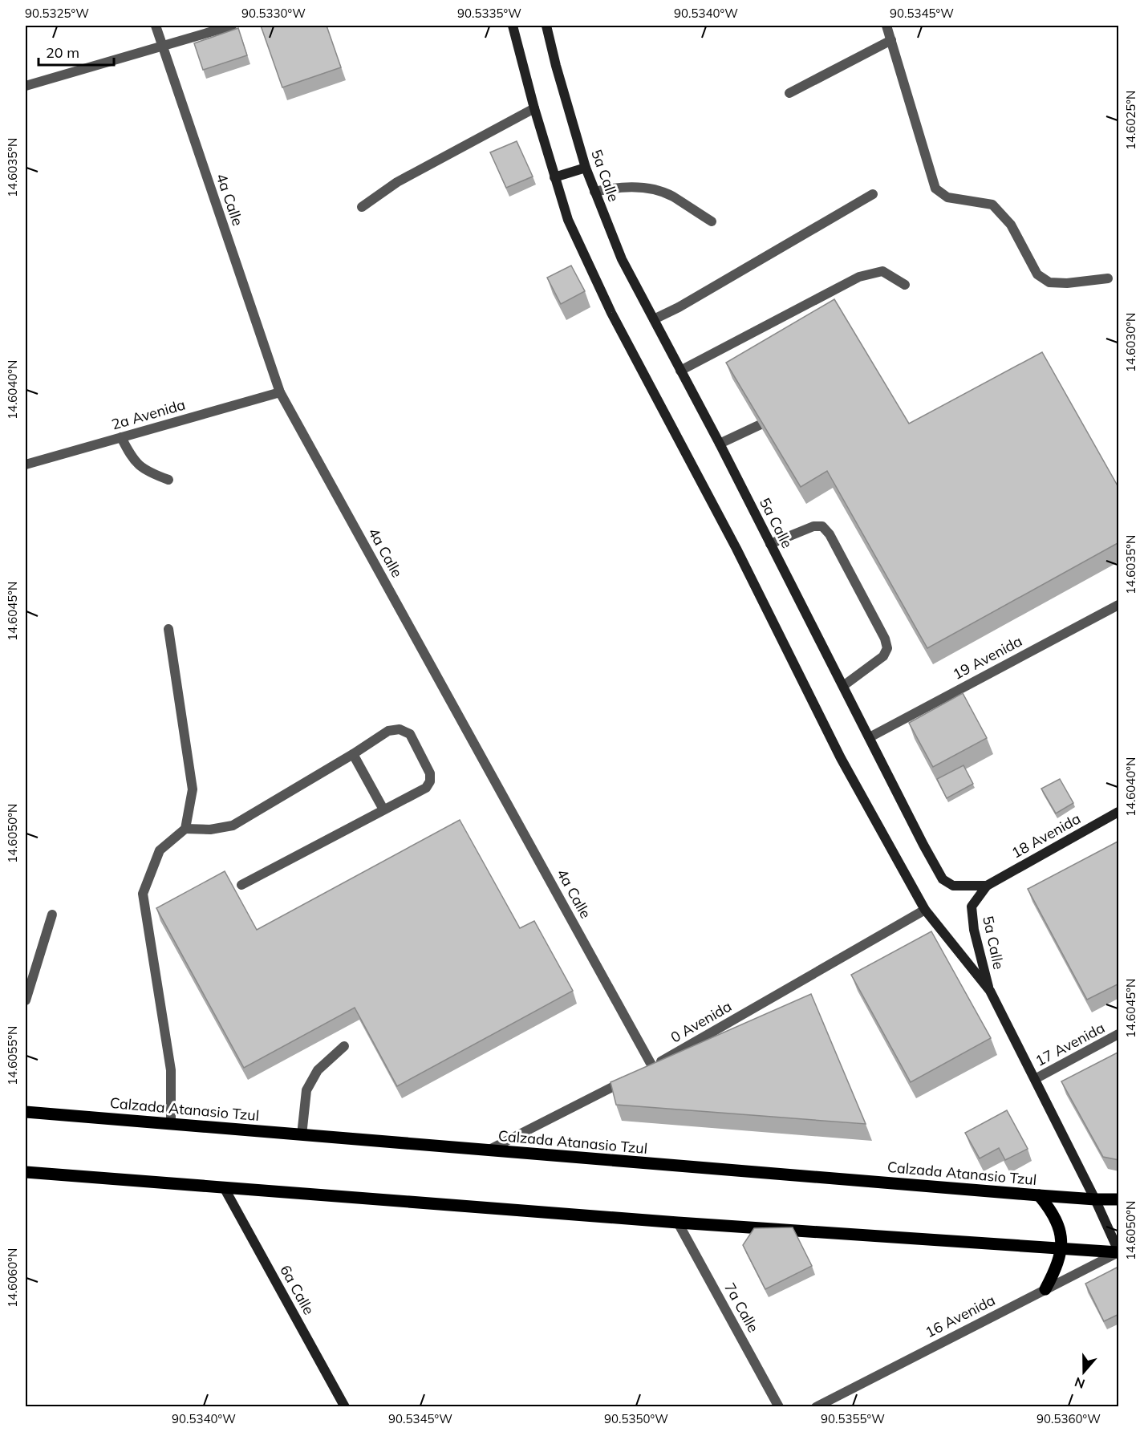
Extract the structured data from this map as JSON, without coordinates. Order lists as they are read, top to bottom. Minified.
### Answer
{"streets":{"main road":["5a Calle","18 Avenida","Calzada Atanasio Tzul","6a Calle"],"street":["4a Calle","2a Avenida","19 Avenida","0 Avenida","17 Avenida","7a Calle","16 Avenida"]},"crossings":[["5a Calle","19 Avenida"],["5a Calle","18 Avenida"],["5a Calle","0 Avenida"],["5a Calle","17 Avenida"],["5a Calle","Calzada Atanasio Tzul"],["5a Calle","16 Avenida"],["4a Calle","2a Avenida"],["4a Calle","0 Avenida"],["0 Avenida","Calzada Atanasio Tzul"]],"scale_bar":"20 m","north":"bottom","coordinates":["90.5325°W","90.5330°W","90.5335°W","90.5340°W","90.5345°W","14.6025°N","14.6035°N","14.6030°N","14.6040°N","14.6045°N","14.6050°N","14.6055°N","14.6060°N","90.5350°W","90.5355°W","90.5360°W"]}
